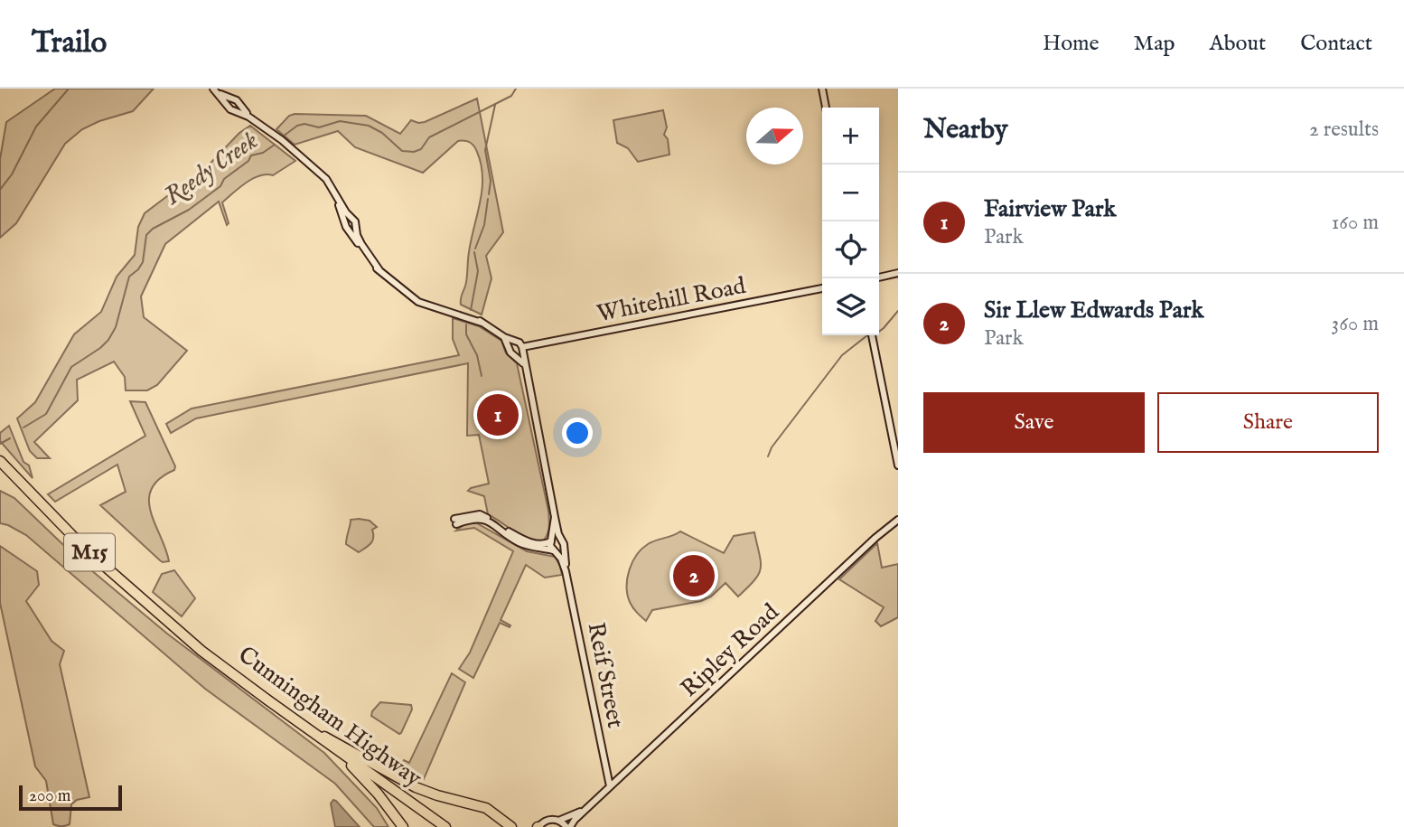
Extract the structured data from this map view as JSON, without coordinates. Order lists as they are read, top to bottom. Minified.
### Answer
{"streets":{"highway":["M15","Cunningham Highway"],"main road":["Whitehill Road","Ripley Road","Reif Street"]},"crossings":[["Ripley Road","Reif Street"]],"water":["Reedy Creek"],"scale_bar":"200 m","north":"right","page":{"header":"Trailo","nav":["Home","Map","About","Contact"],"heading":["Nearby","2 results"],"map_buttons":["+","−"],"list":[{"mark":"1","name":"Fairview Park","note":"Park","value":"160 m"},{"mark":"2","name":"Sir Llew Edwards Park","note":"Park","value":"360 m"}],"buttons":["Save","Share"],"pins":["1","2"],"scale":"200 m"}}
